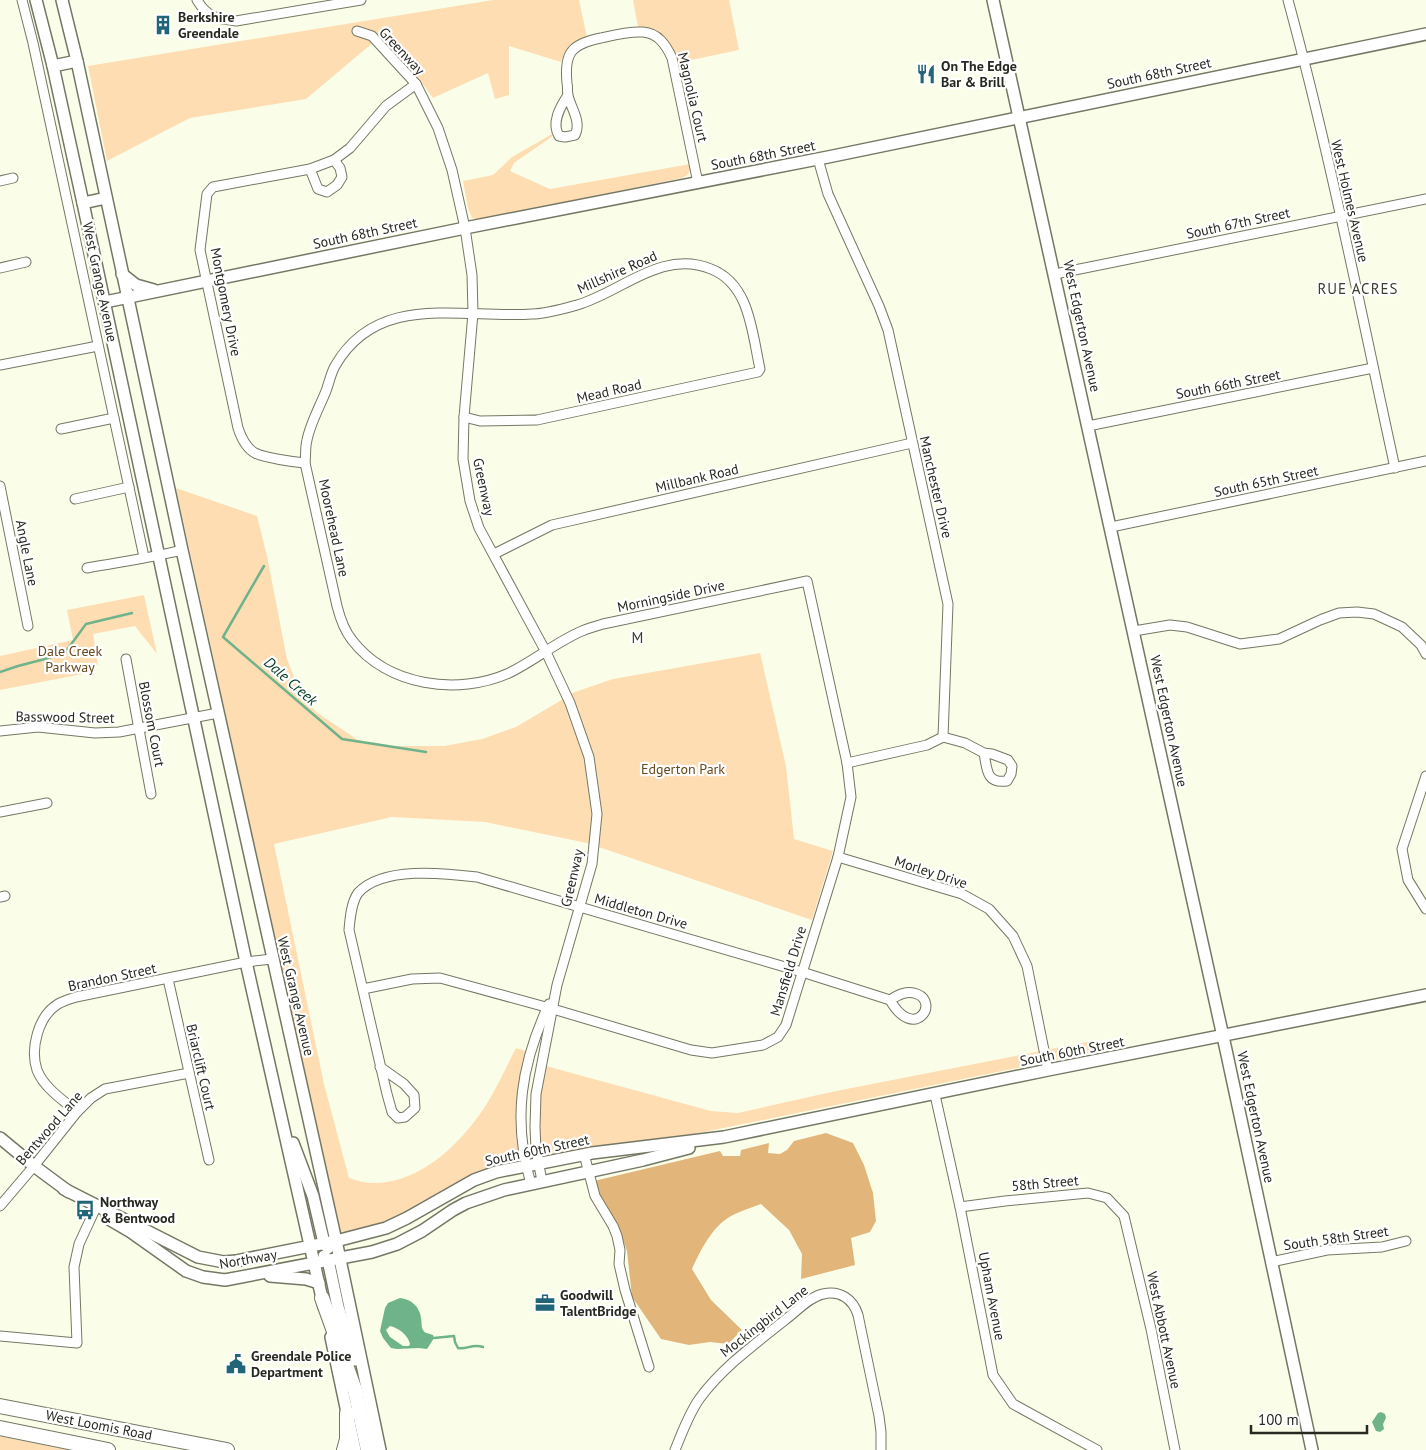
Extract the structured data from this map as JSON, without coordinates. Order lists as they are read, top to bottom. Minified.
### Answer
{"streets":{"main road":["West Loomis Road"],"street":["Greenway","South 68th Street","Magnolia Court","West Holmes Avenue","South 67th Street","Millshire Road","West Grange Avenue","Montgomery Drive","West Edgerton Avenue","South 66th Street","Mead Road","Millbank Road","South 65th Street","Manchester Drive","Moorehead Lane","Angle Lane","Morningside Drive","Basswood Street","Blossom Court","Morley Drive","Middleton Drive","Mansfield Drive","Brandon Street","South 60th Street","Briarclift Court","Bentwood Lane","58th Street","South 58th Street","Northway","Upham Avenue","Mockingbird Lane","West Abbott Avenue"]},"crossings":[["Greenway","South 68th Street"],["Greenway","Millshire Road"],["Greenway","Montgomery Drive"],["Greenway","Mead Road"],["Greenway","Millbank Road"],["Greenway","Moorehead Lane"],["Greenway","Morningside Drive"],["Greenway","Middleton Drive"],["Greenway","Mansfield Drive"],["Greenway","South 60th Street"],["South 68th Street","Magnolia Court"],["South 68th Street","West Holmes Avenue"],["South 68th Street","West Grange Avenue"],["South 68th Street","Montgomery Drive"],["South 68th Street","West Edgerton Avenue"],["South 68th Street","Manchester Drive"],["West Holmes Avenue","South 67th Street"],["West Holmes Avenue","South 66th Street"],["West Holmes Avenue","South 65th Street"],["South 67th Street","West Edgerton Avenue"],["Millshire Road","Mead Road"],["Millshire Road","Moorehead Lane"],["West Grange Avenue","Basswood Street"],["West Grange Avenue","Brandon Street"],["West Grange Avenue","South 60th Street"],["West Grange Avenue","Northway"],["Montgomery Drive","Moorehead Lane"],["West Edgerton Avenue","South 66th Street"],["West Edgerton Avenue","South 65th Street"],["West Edgerton Avenue","South 60th Street"],["West Edgerton Avenue","South 58th Street"],["Millbank Road","Manchester Drive"],["Moorehead Lane","Morningside Drive"],["Morningside Drive","Mansfield Drive"],["Basswood Street","Blossom Court"],["Morley Drive","Mansfield Drive"],["Morley Drive","South 60th Street"],["Middleton Drive","Mansfield Drive"],["Brandon Street","Briarclift Court"],["Brandon Street","Bentwood Lane"],["South 60th Street","Northway"],["South 60th Street","Upham Avenue"],["Briarclift Court","Bentwood Lane"],["Bentwood Lane","Northway"],["58th Street","Upham Avenue"],["58th Street","West Abbott Avenue"]],"districts":["RUE ACRES","M"],"water":["Dale Creek"],"parks":["Dale Creek Parkway","Edgerton Park"],"places":{"building":["Berkshire Greendale"],"restaurant":["On The Edge Bar & Brill"],"bus stop":["Northway & Bentwood"],"office":["Goodwill TalentBridge"],"public building":["Greendale Police Department"]},"scale_bar":"100 m"}
